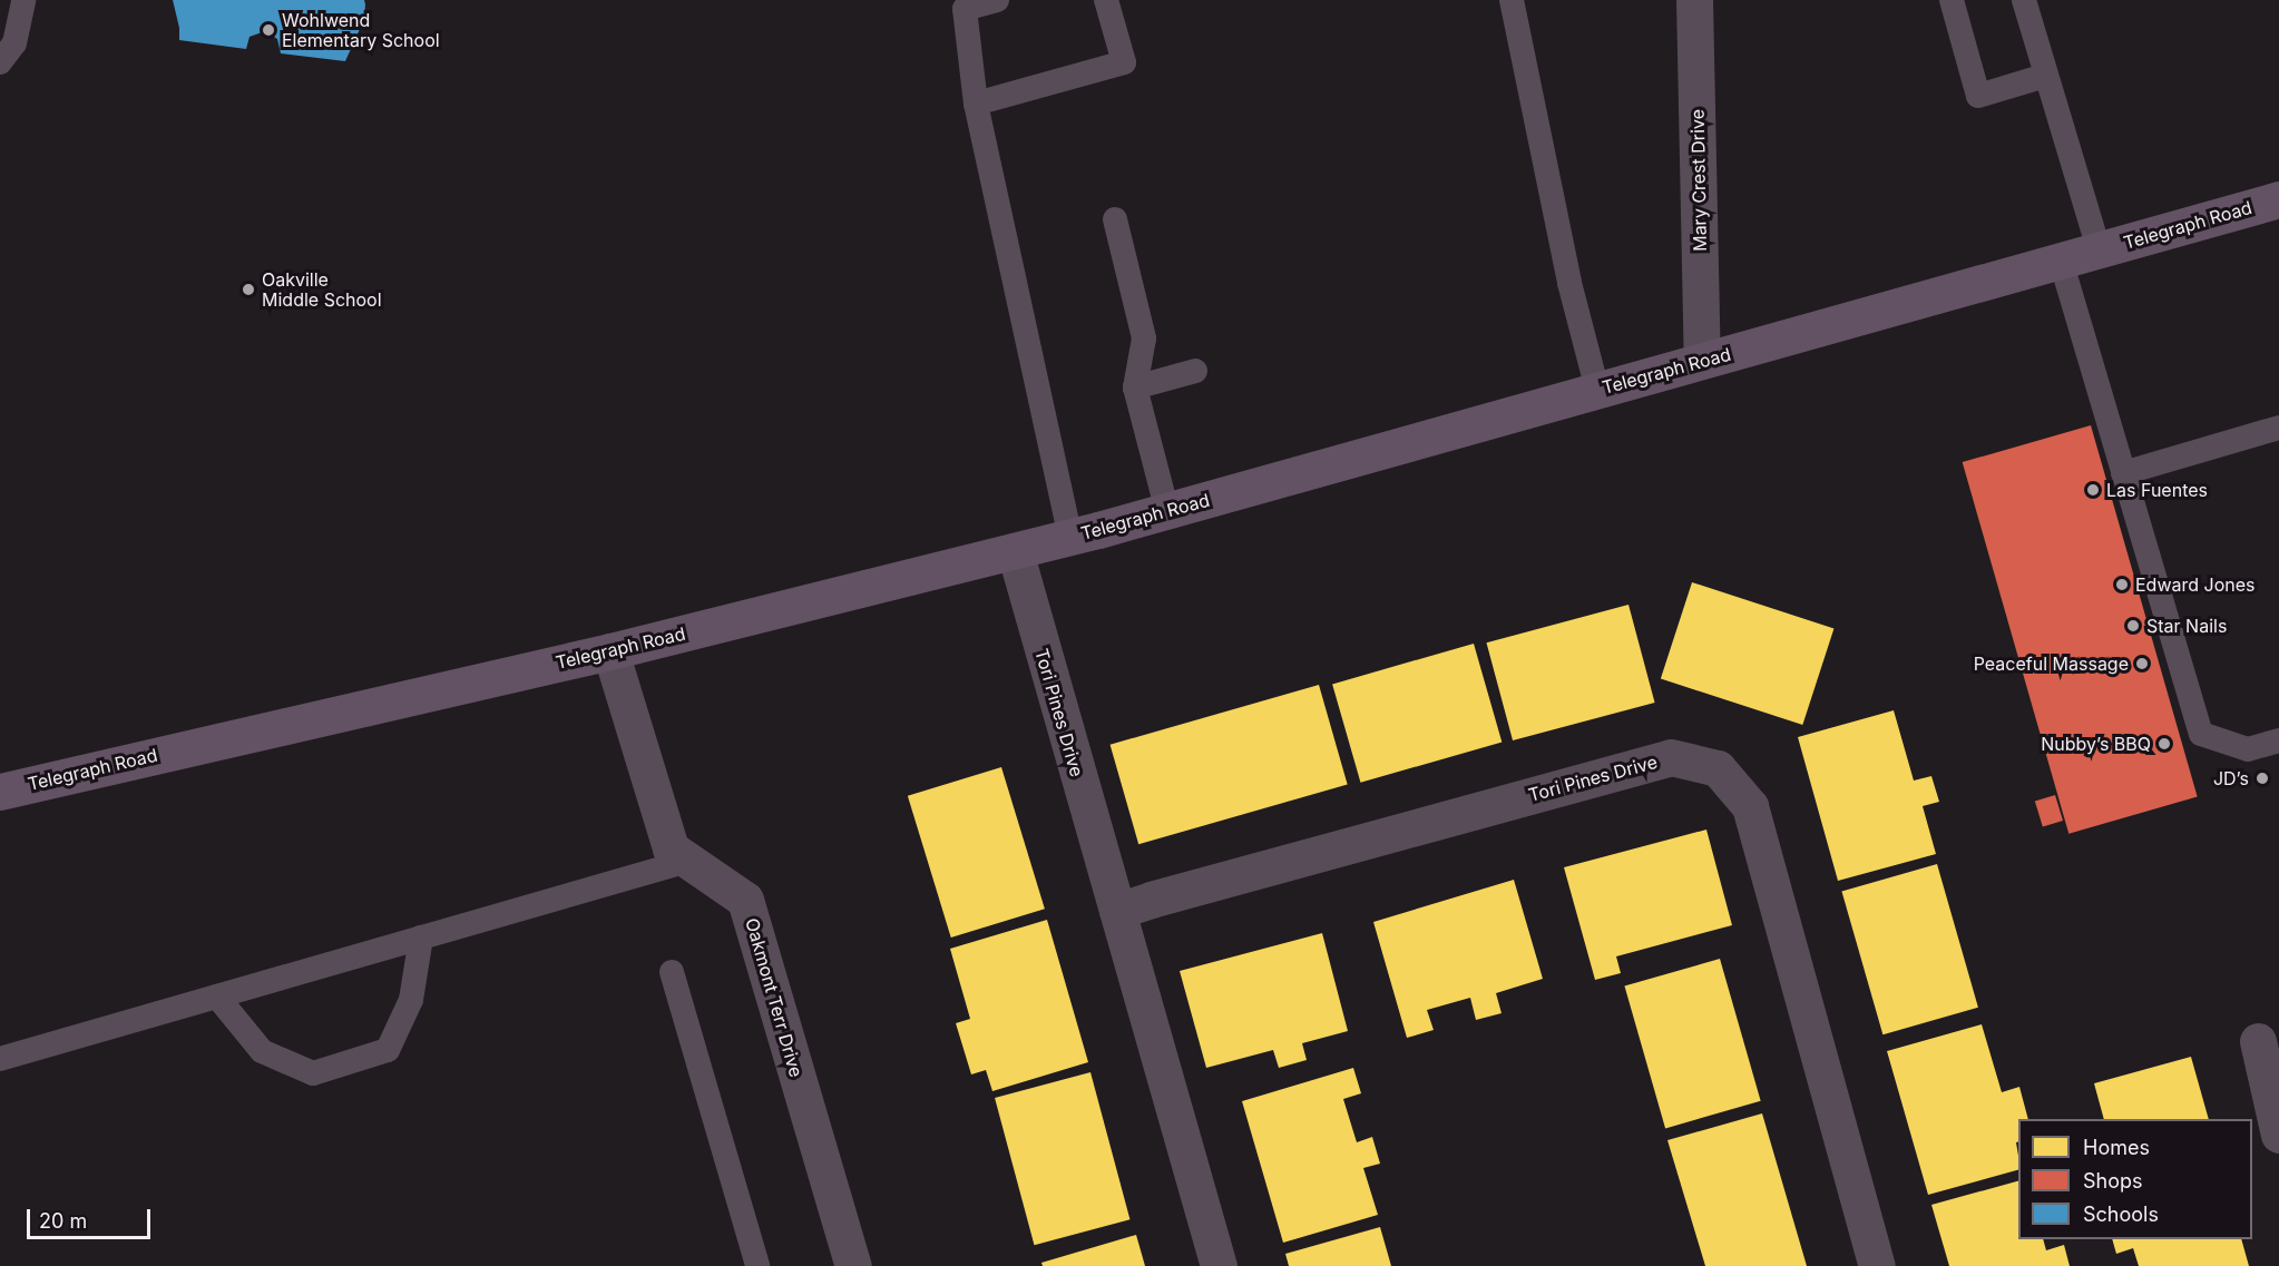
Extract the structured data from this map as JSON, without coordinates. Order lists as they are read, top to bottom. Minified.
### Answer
{"streets":{"main road":["Telegraph Road"],"street":["Mary Crest Drive","Tori Pines Drive","Oakmont Terr Drive"]},"crossings":[["Mary Crest Drive","Telegraph Road"],["Telegraph Road","Tori Pines Drive"],["Telegraph Road","Oakmont Terr Drive"]],"places":["Wohlwend Elementary School","Oakville Middle School","Las Fuentes","Edward Jones","Star Nails","Peaceful Massage","Nubby’s BBQ","JD’s"],"legend":["Homes","Shops","Schools"],"scale_bar":"20 m"}
